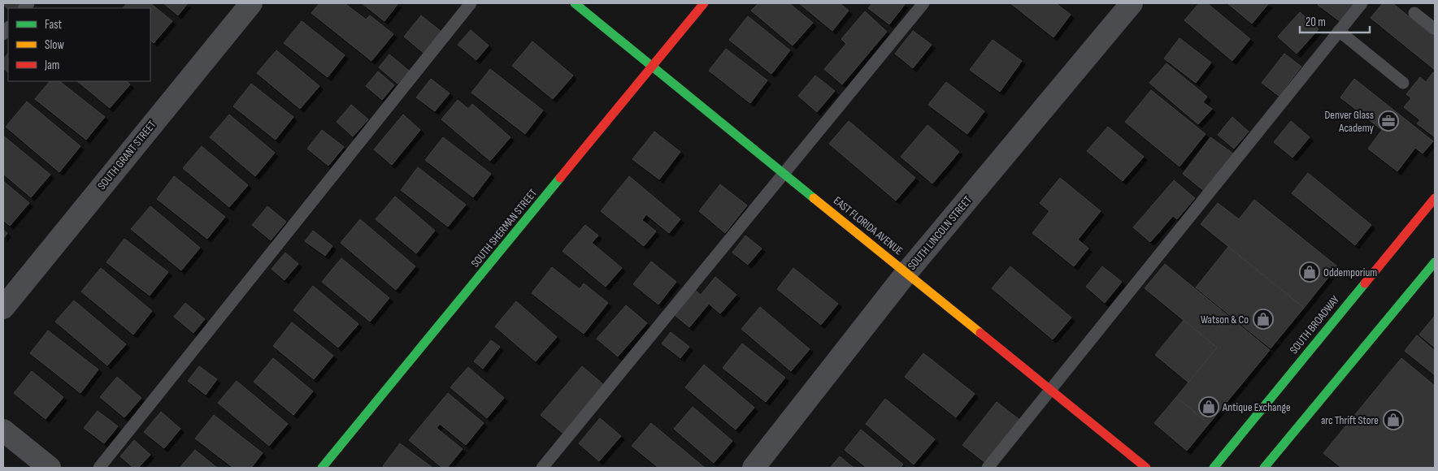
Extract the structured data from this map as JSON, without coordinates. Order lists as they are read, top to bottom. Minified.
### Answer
{"streets":{"street":["SOUTH GRANT STREET","EAST FLORIDA AVENUE","SOUTH SHERMAN STREET","SOUTH LINCOLN STREET","SOUTH BROADWAY"]},"crossings":[["EAST FLORIDA AVENUE","SOUTH SHERMAN STREET"],["EAST FLORIDA AVENUE","SOUTH LINCOLN STREET"]],"places":{"office":["Denver Glass Academy"],"shop":["Oddemporium","Watson & Co","Antique Exchange","arc Thrift Store"]},"legend":["Fast","Slow","Jam"],"scale_bar":"20 m"}
